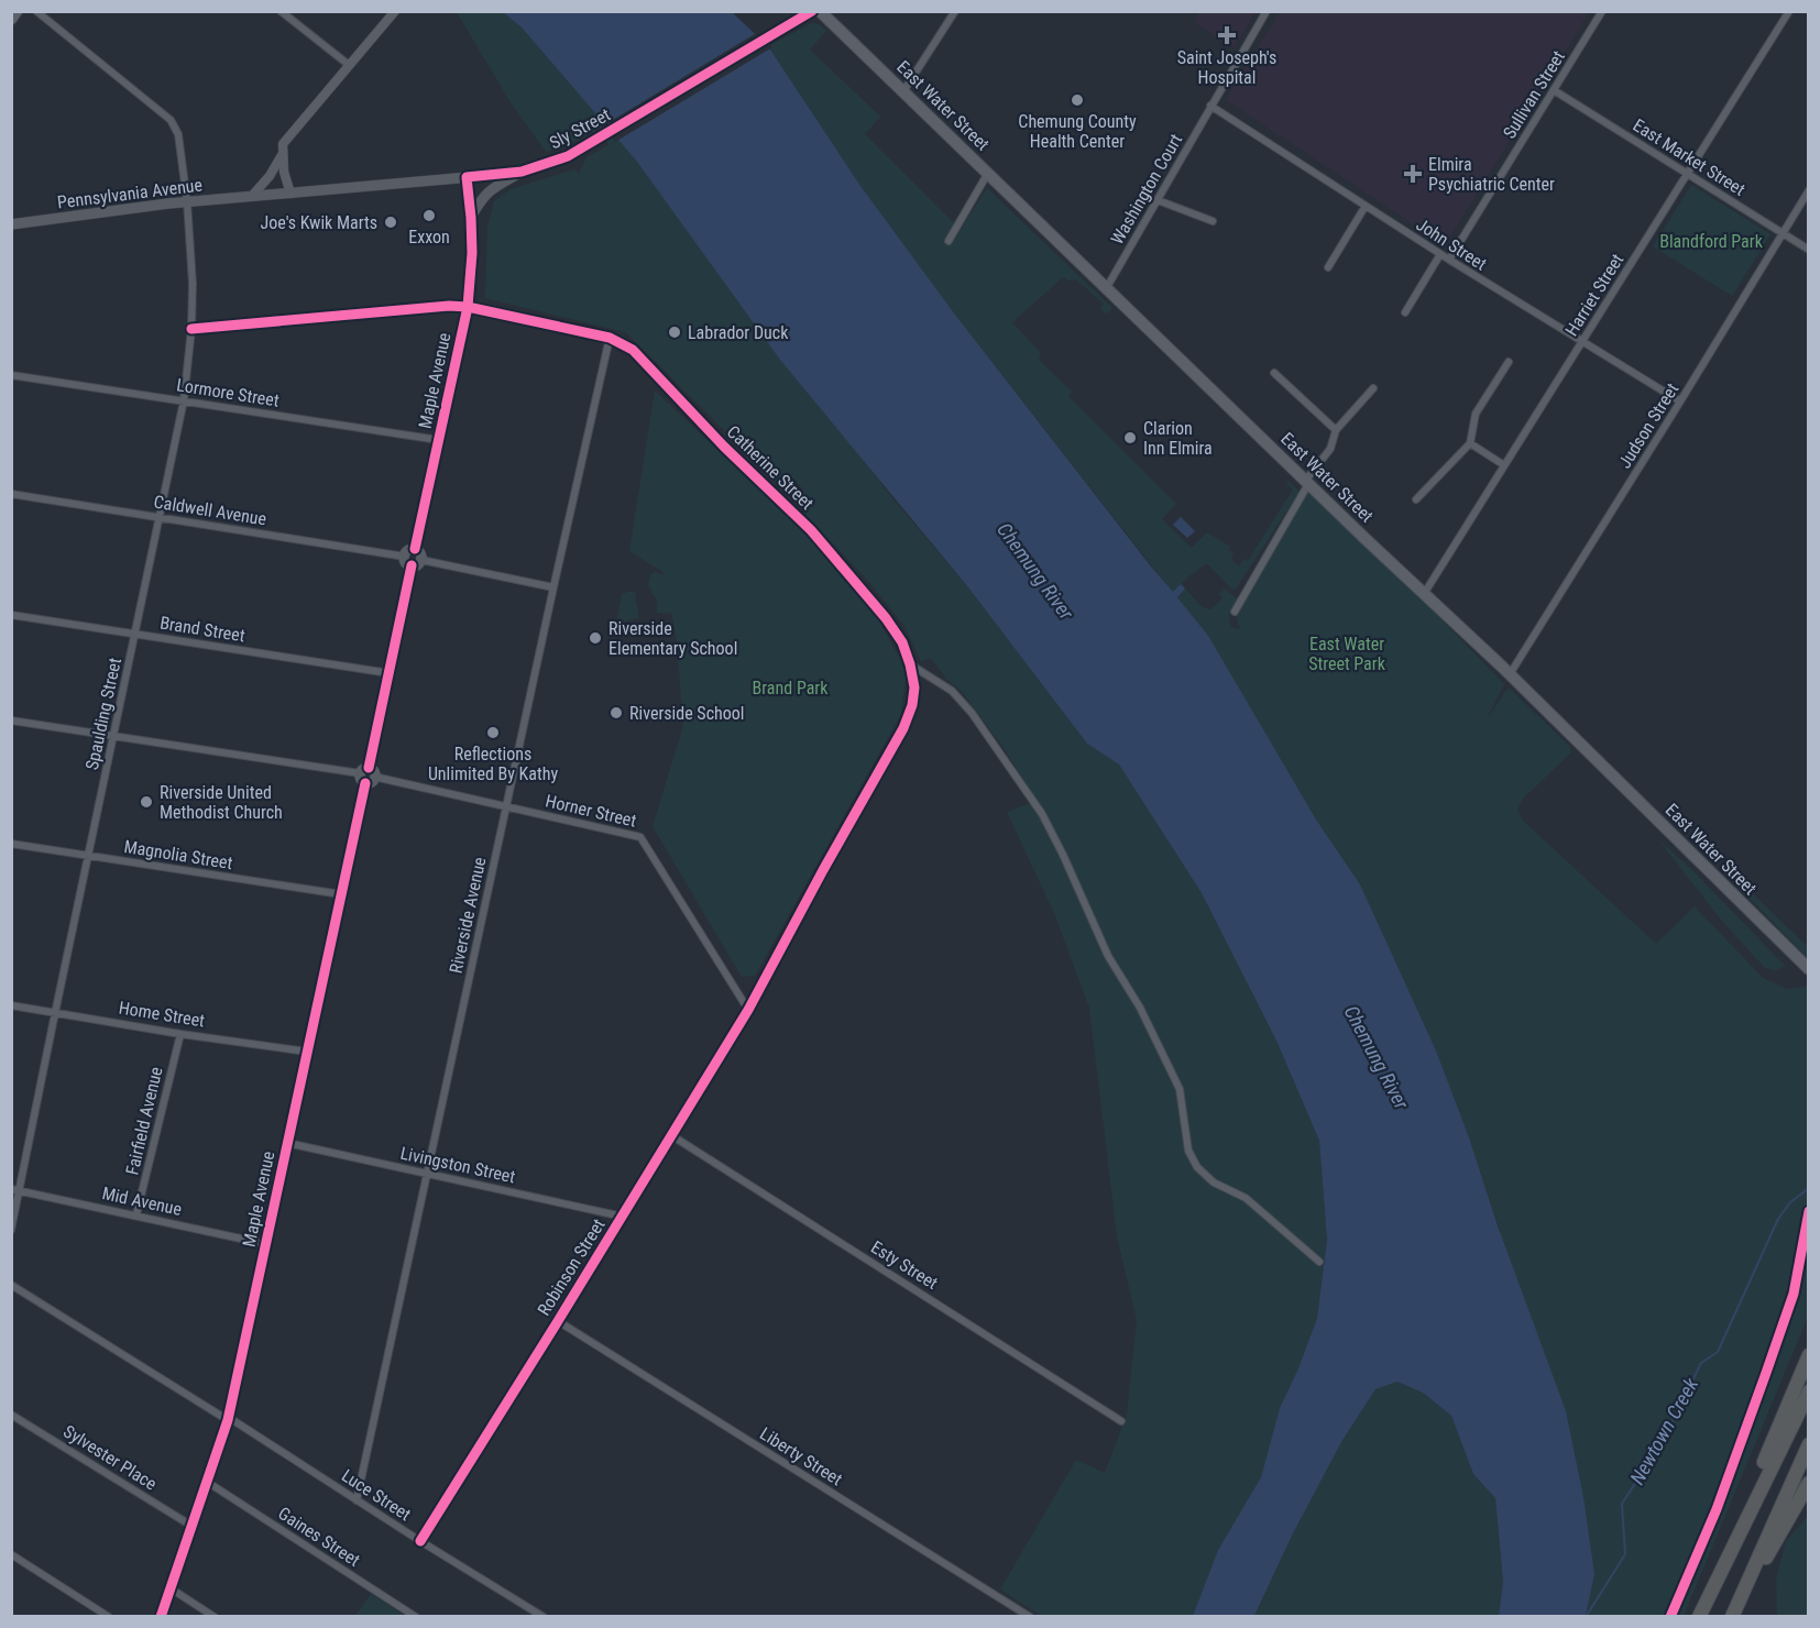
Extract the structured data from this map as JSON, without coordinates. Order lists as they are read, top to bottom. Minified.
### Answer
{"streets":{"main road":["East Water Street","Sly Street","Pennsylvania Avenue","Maple Avenue"],"street":["Sullivan Street","East Market Street","Washington Court","John Street","Harriet Street","Lormore Street","Judson Street","Catherine Street","Caldwell Avenue","Brand Street","Spaulding Street","Horner Street","Magnolia Street","Riverside Avenue","Home Street","Fairfield Avenue","Livingston Street","Mid Avenue","Esty Street","Robinson Street","Liberty Street","Sylvester Place","Luce Street","Gaines Street"]},"crossings":[["Sullivan Street","East Market Street"],["Sullivan Street","John Street"],["East Water Street","Washington Court"],["East Water Street","Harriet Street"],["East Water Street","Judson Street"],["Sly Street","Pennsylvania Avenue"],["Sly Street","Maple Avenue"],["East Market Street","Harriet Street"],["East Market Street","Judson Street"],["Washington Court","John Street"],["Pennsylvania Avenue","Spaulding Street"],["John Street","Harriet Street"],["John Street","Judson Street"],["Maple Avenue","Lormore Street"],["Maple Avenue","Catherine Street"],["Maple Avenue","Caldwell Avenue"],["Maple Avenue","Brand Street"],["Maple Avenue","Horner Street"],["Maple Avenue","Magnolia Street"],["Maple Avenue","Home Street"],["Maple Avenue","Livingston Street"],["Maple Avenue","Mid Avenue"],["Maple Avenue","Sylvester Place"],["Maple Avenue","Luce Street"],["Maple Avenue","Gaines Street"],["Lormore Street","Spaulding Street"],["Catherine Street","Spaulding Street"],["Catherine Street","Horner Street"],["Catherine Street","Riverside Avenue"],["Catherine Street","Robinson Street"],["Caldwell Avenue","Spaulding Street"],["Brand Street","Spaulding Street"],["Spaulding Street","Horner Street"],["Spaulding Street","Magnolia Street"],["Spaulding Street","Home Street"],["Spaulding Street","Mid Avenue"],["Horner Street","Riverside Avenue"],["Horner Street","Robinson Street"],["Riverside Avenue","Livingston Street"],["Riverside Avenue","Luce Street"],["Home Street","Fairfield Avenue"],["Fairfield Avenue","Mid Avenue"],["Livingston Street","Robinson Street"],["Esty Street","Robinson Street"],["Robinson Street","Liberty Street"],["Robinson Street","Luce Street"]],"water":["Chemung River","Newtown Creek"],"parks":["Blandford Park","East Water Street Park","Brand Park"],"places":{"health":["Saint Joseph's Hospital","Elmira Psychiatric Center"],"other":["Chemung County Health Center","Exxon","Joe's Kwik Marts","Labrador Duck","Clarion Inn Elmira","Riverside Elementary School","Riverside School","Reflections Unlimited By Kathy","Riverside United Methodist Church"]}}
